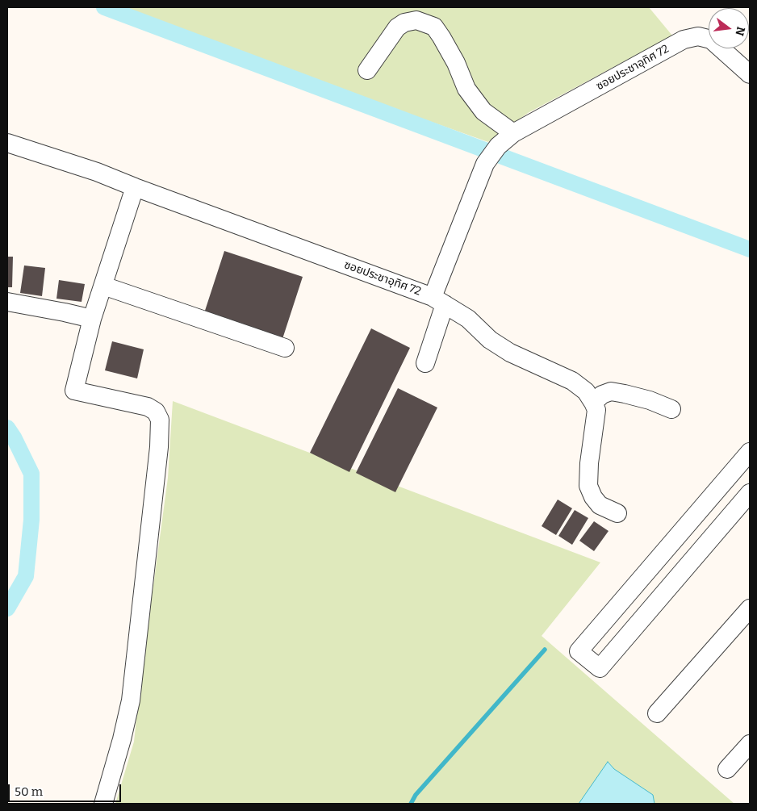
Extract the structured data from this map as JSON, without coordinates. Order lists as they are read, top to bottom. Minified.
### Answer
{"streets":{"street":["ซอยประชาอุทิศ 72"]},"scale_bar":"50 m","north":"right"}
